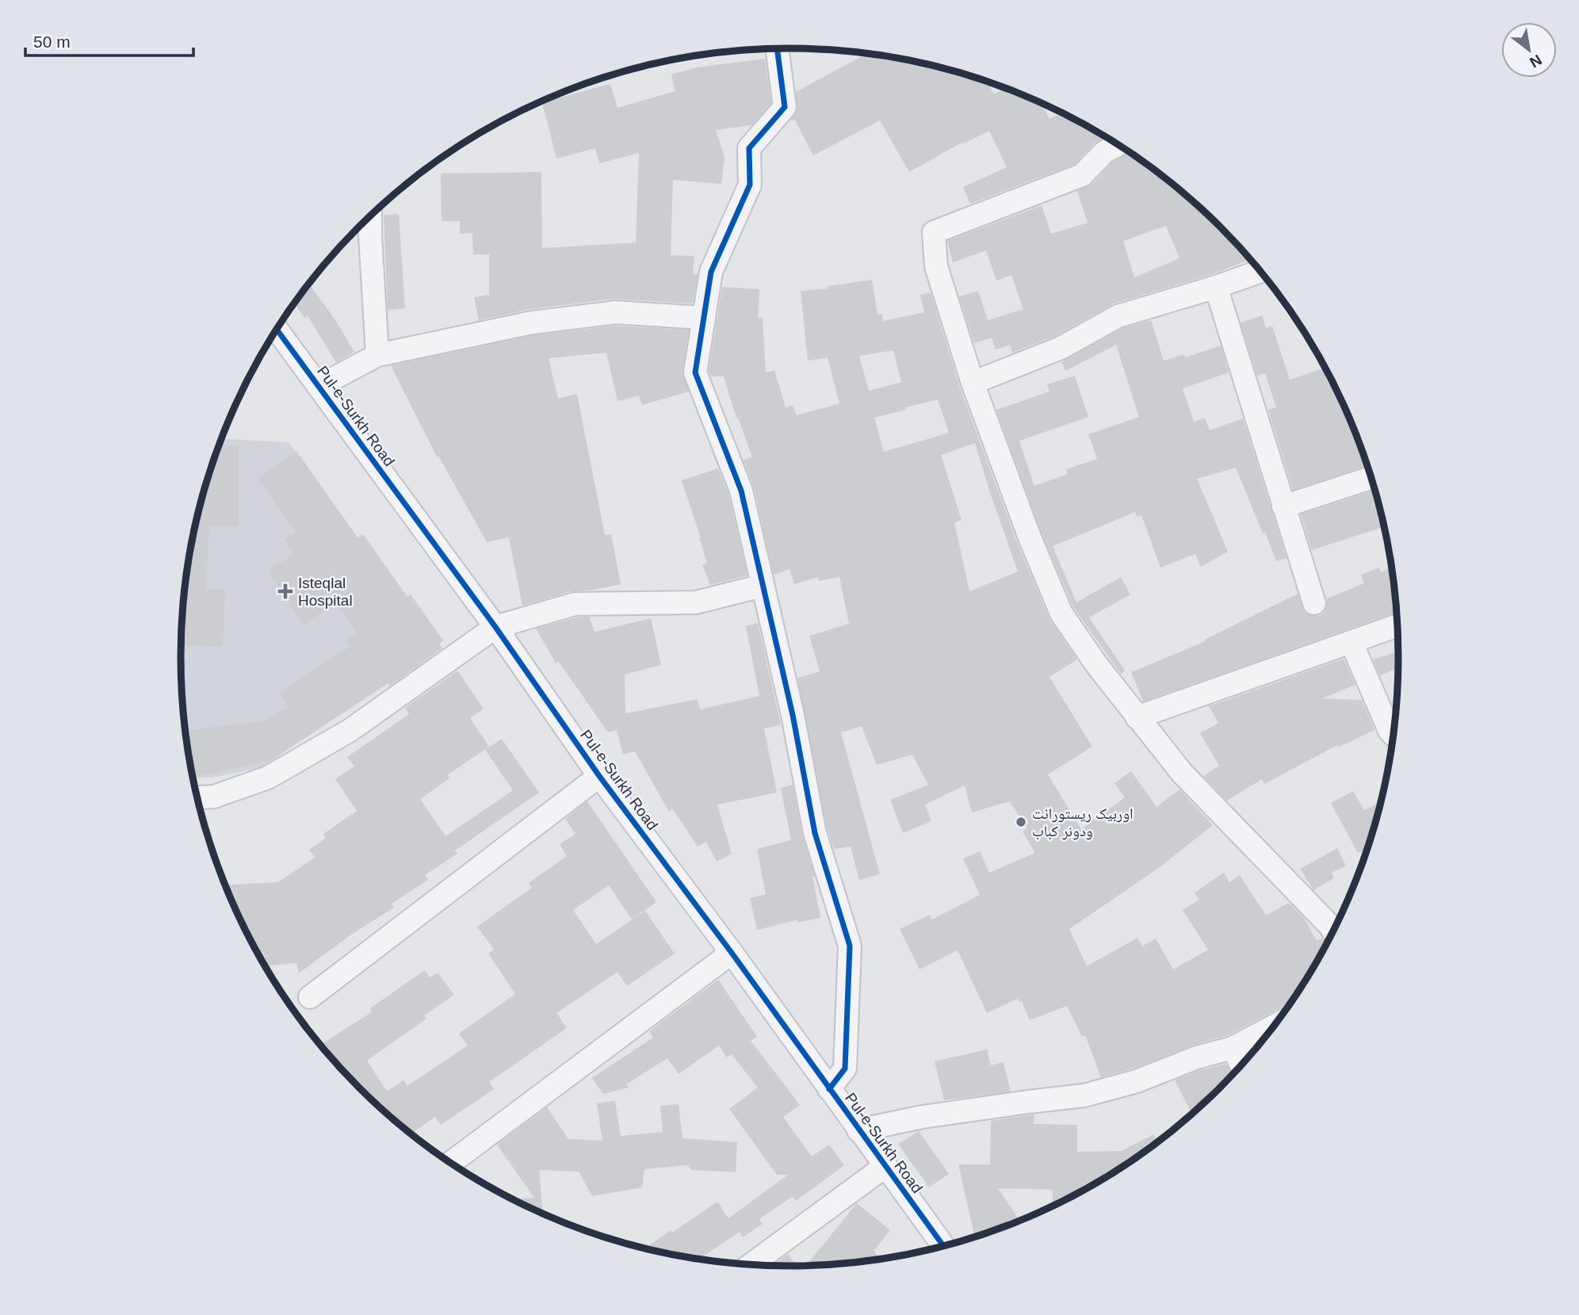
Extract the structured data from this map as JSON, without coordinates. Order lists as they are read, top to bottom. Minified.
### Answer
{"streets":{"street":["Pul-e-Surkh Road"]},"places":{"health":["Isteqlal Hospital"],"other":["اوربیک ریستورانت ودونر کباب"]},"scale_bar":"50 m","north":"bottom right"}
